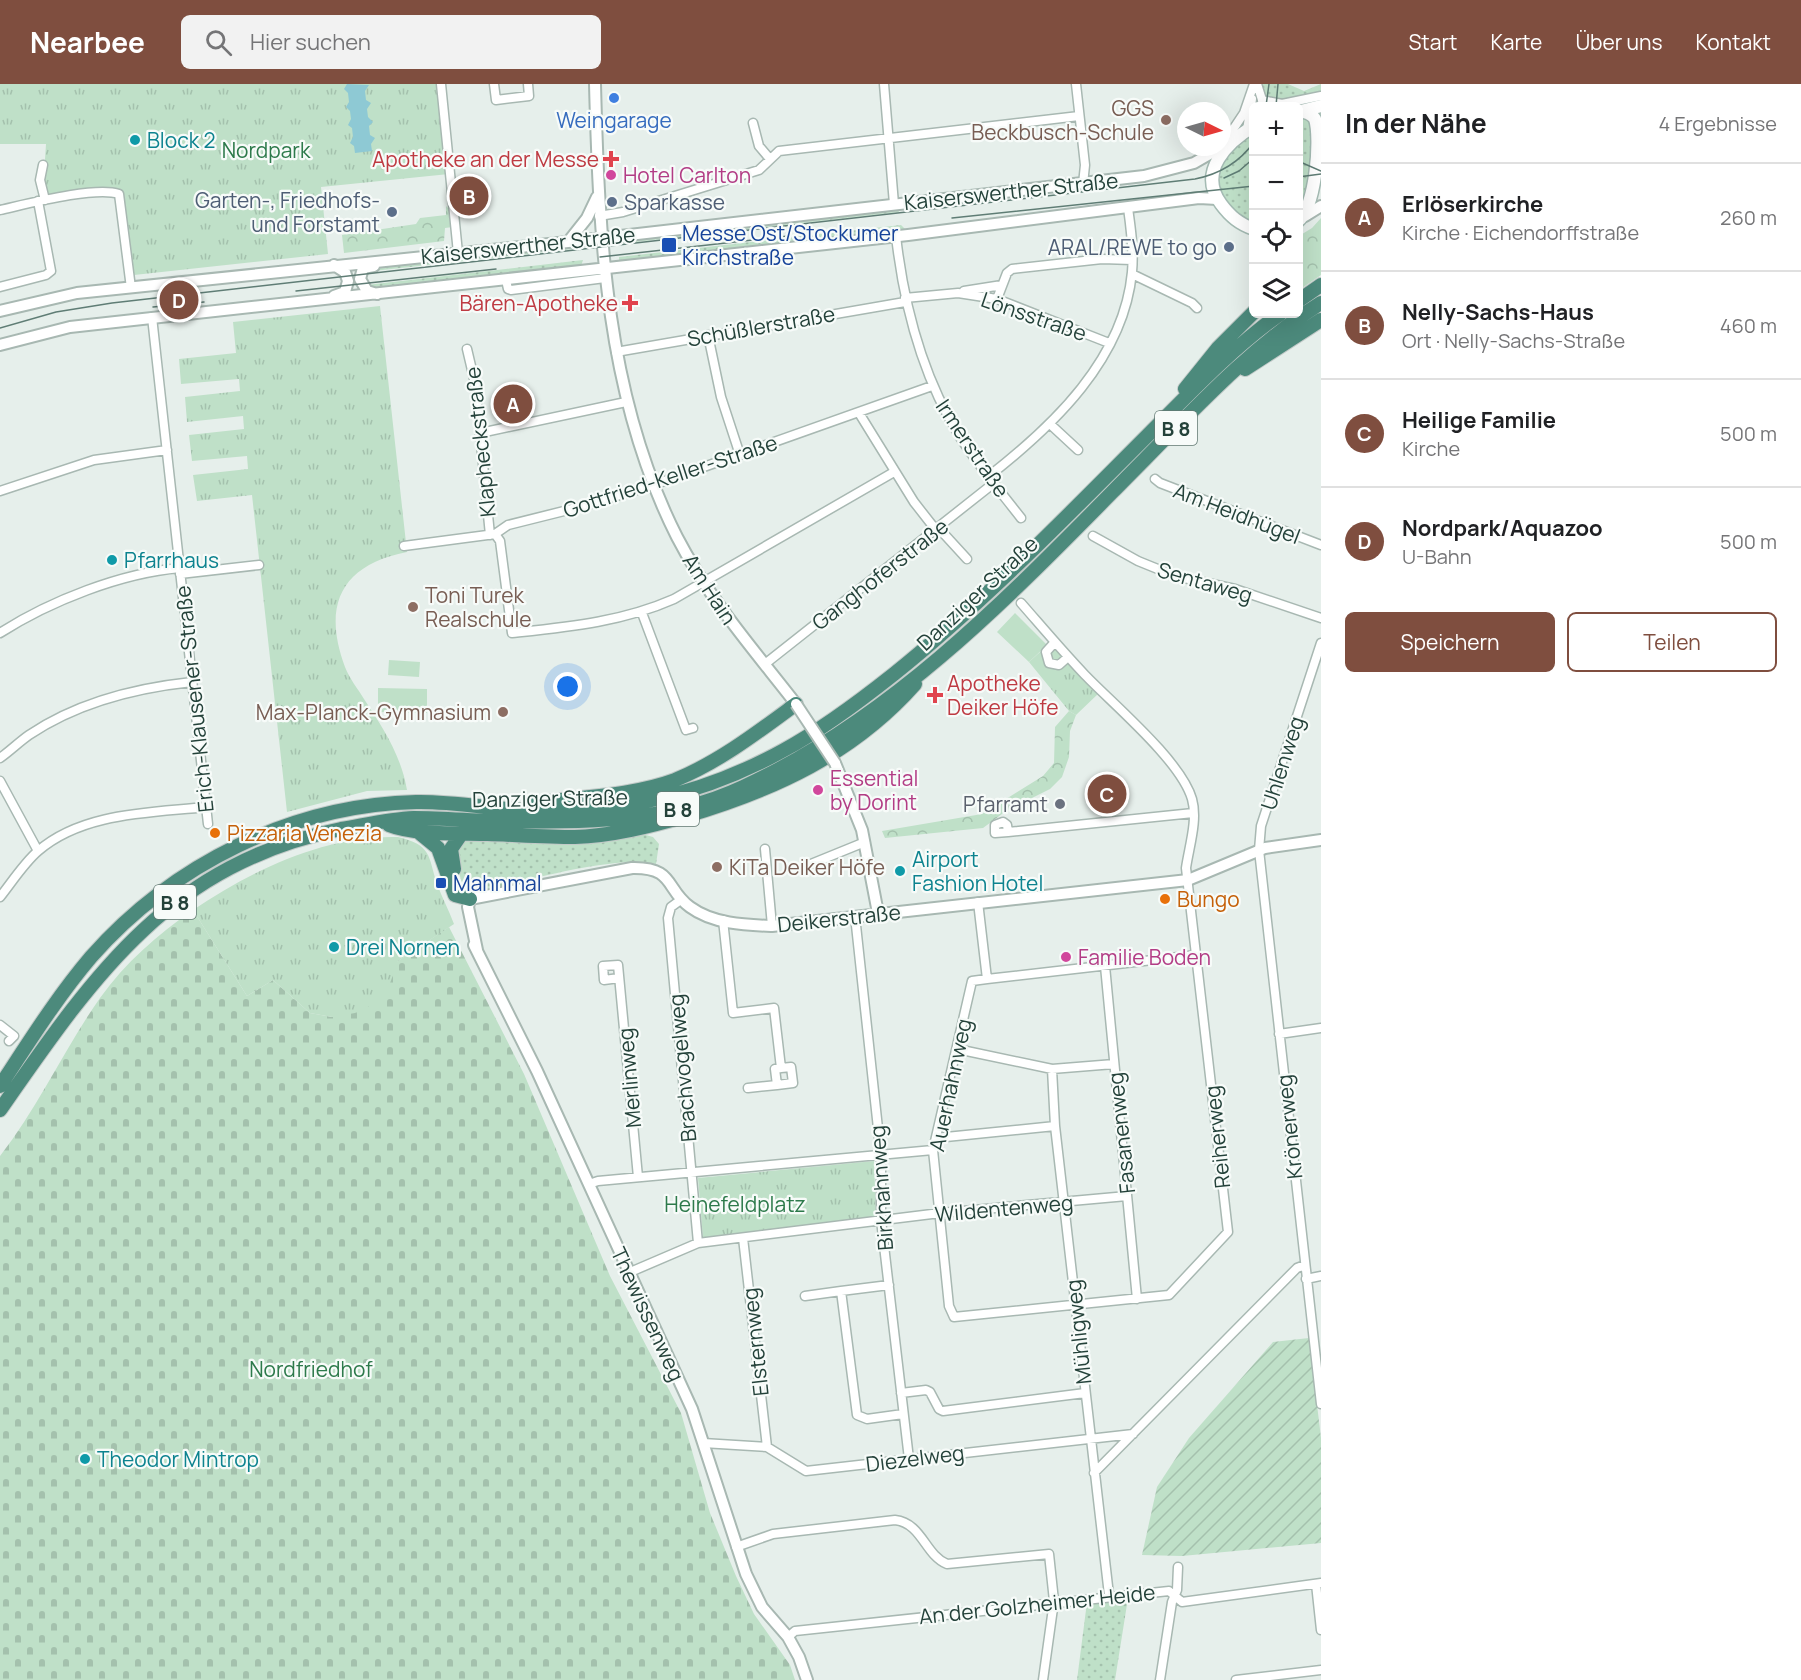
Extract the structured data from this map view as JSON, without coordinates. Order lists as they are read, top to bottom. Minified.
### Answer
{"streets":{"highway":["B 8","Danziger Straße"],"street":["Kaiserswerther Straße","Lönsstraße","Schüßlerstraße","Klapheckstraße","Irmerstraße","Gottfried-Keller-Straße","Am Heidhügel","Ganghoferstraße","Sentaweg","Am Hain","Erich-Klausener-Straße","Uhlenweg","Deikerstraße","Brachvogelweg","Merlinweg","Auerhahnweg","Krönerweg","Fasanenweg","Reiherweg","Birkhahnweg","Wildentenweg","Thewissenweg","Mühligweg","Elsternweg","Diezelweg","An der Golzheimer Heide"]},"crossings":[["Kaiserswerther Straße","Irmerstraße"],["Kaiserswerther Straße","Ganghoferstraße"],["Kaiserswerther Straße","Am Hain"],["Kaiserswerther Straße","Erich-Klausener-Straße"],["Lönsstraße","Schüßlerstraße"],["Lönsstraße","Irmerstraße"],["Lönsstraße","Ganghoferstraße"],["Schüßlerstraße","Irmerstraße"],["Schüßlerstraße","Am Hain"],["Klapheckstraße","Gottfried-Keller-Straße"],["Irmerstraße","Gottfried-Keller-Straße"],["Irmerstraße","Ganghoferstraße"],["Gottfried-Keller-Straße","Am Hain"],["Ganghoferstraße","Am Hain"],["Am Hain","Deikerstraße"],["Uhlenweg","Deikerstraße"],["Uhlenweg","Krönerweg"],["Deikerstraße","Brachvogelweg"],["Deikerstraße","Krönerweg"],["Deikerstraße","Reiherweg"],["Deikerstraße","Birkhahnweg"],["Deikerstraße","Thewissenweg"],["Auerhahnweg","Wildentenweg"],["Auerhahnweg","Mühligweg"],["Fasanenweg","Reiherweg"],["Fasanenweg","Wildentenweg"],["Birkhahnweg","Wildentenweg"],["Birkhahnweg","Diezelweg"],["Wildentenweg","Mühligweg"],["Thewissenweg","Diezelweg"],["Thewissenweg","An der Golzheimer Heide"],["Mühligweg","Diezelweg"],["Mühligweg","An der Golzheimer Heide"],["Elsternweg","Diezelweg"]],"parks":["Nordpark","Heinefeldplatz","Nordfriedhof"],"places":{"other":["Weingarage","GGS Beckbusch-Schule","Block 2","Hotel Carlton","Sparkasse","Garten-, Friedhofs- und Forstamt","ARAL/REWE to go","Pfarrhaus","Toni Turek Realschule","Max-Planck-Gymnasium","Essential by Dorint","Pfarramt","Pizzaria Venezia","KiTa Deiker Höfe","Airport Fashion Hotel","Bungo","Drei Nornen","Familie Boden","Theodor Mintrop"],"health":["Apotheke an der Messe","Bären-Apotheke","Apotheke Deiker Höfe"],"transit":["Messe Ost/Stockumer Kirchstraße","Mahnmal"]},"north":"right","page":{"header":"Nearbee","search":"Hier suchen","nav":["Start","Karte","Über uns","Kontakt"],"heading":["In der Nähe","4 Ergebnisse"],"map_buttons":["+","−"],"list":[{"mark":"A","name":"Erlöserkirche","note":"Kirche · Eichendorffstraße","value":"260 m"},{"mark":"B","name":"Nelly-Sachs-Haus","note":"Ort · Nelly-Sachs-Straße","value":"460 m"},{"mark":"C","name":"Heilige Familie","note":"Kirche","value":"500 m"},{"mark":"D","name":"Nordpark/Aquazoo","note":"U-Bahn","value":"500 m"}],"pins":["B","D","A","C"],"buttons":["Speichern","Teilen"]}}
